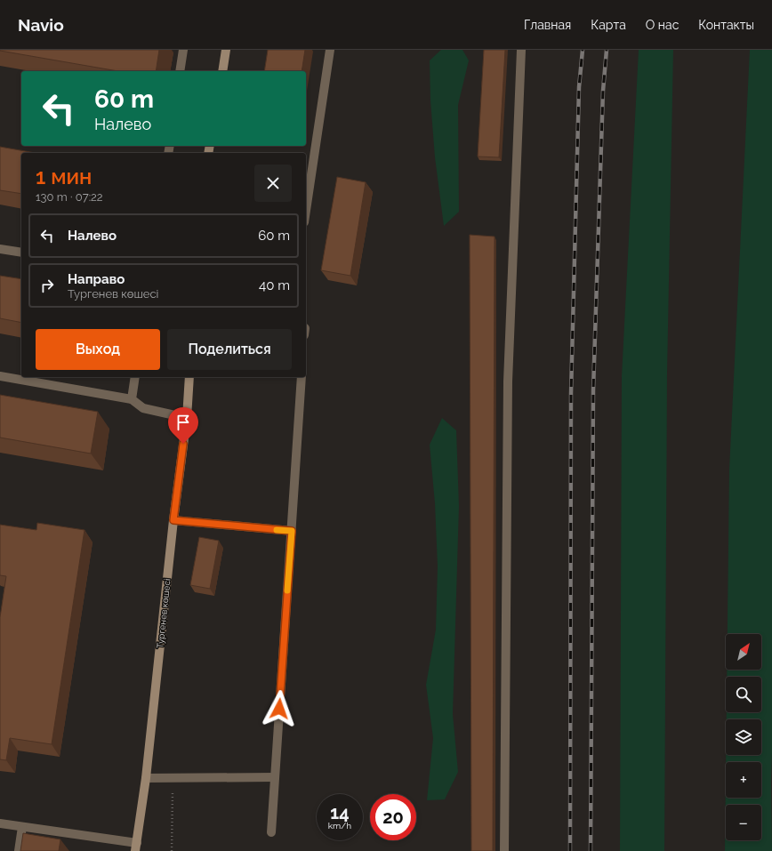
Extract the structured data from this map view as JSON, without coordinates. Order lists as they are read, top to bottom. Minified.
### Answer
{"streets":{"main road":["Тургенев көшесі"]},"north":"top right","page":{"header":"Navio","nav":["Главная","Карта","О нас","Контакты"],"turn":["60 m","Налево"],"heading":["1 мин","130 m · 07:22"],"list":[{"name":"Налево","value":"60 m"},{"name":"Направо","note":"Тургенев көшесі","value":"40 m"}],"buttons":["Выход","Поделиться"],"map_buttons":["+","−"],"speed":"14 km/h","limit":"20"}}
